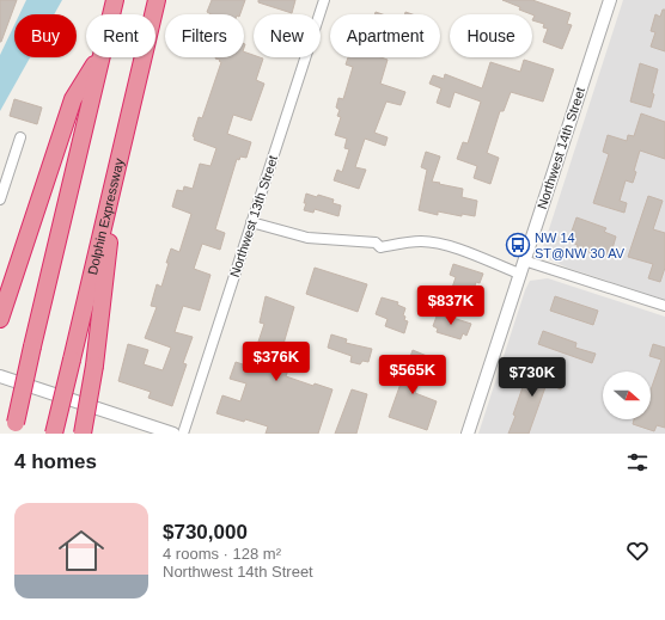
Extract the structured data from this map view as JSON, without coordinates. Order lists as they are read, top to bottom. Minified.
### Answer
{"streets":{"highway":["Dolphin Expressway"],"street":["Northwest 14th Street","Northwest 13th Street"]},"places":{"bus stop":["NW 14 ST@NW 30 AV"]},"north":"right","page":{"chip":["Buy","Rent","Filters","New","Apartment","House"],"price":["$837K","$376K","$565K","$730K"],"heading":"4 homes","list":[{"name":"$730,000","note":"4 rooms · 128 m² · Northwest 14th Street"}]}}
